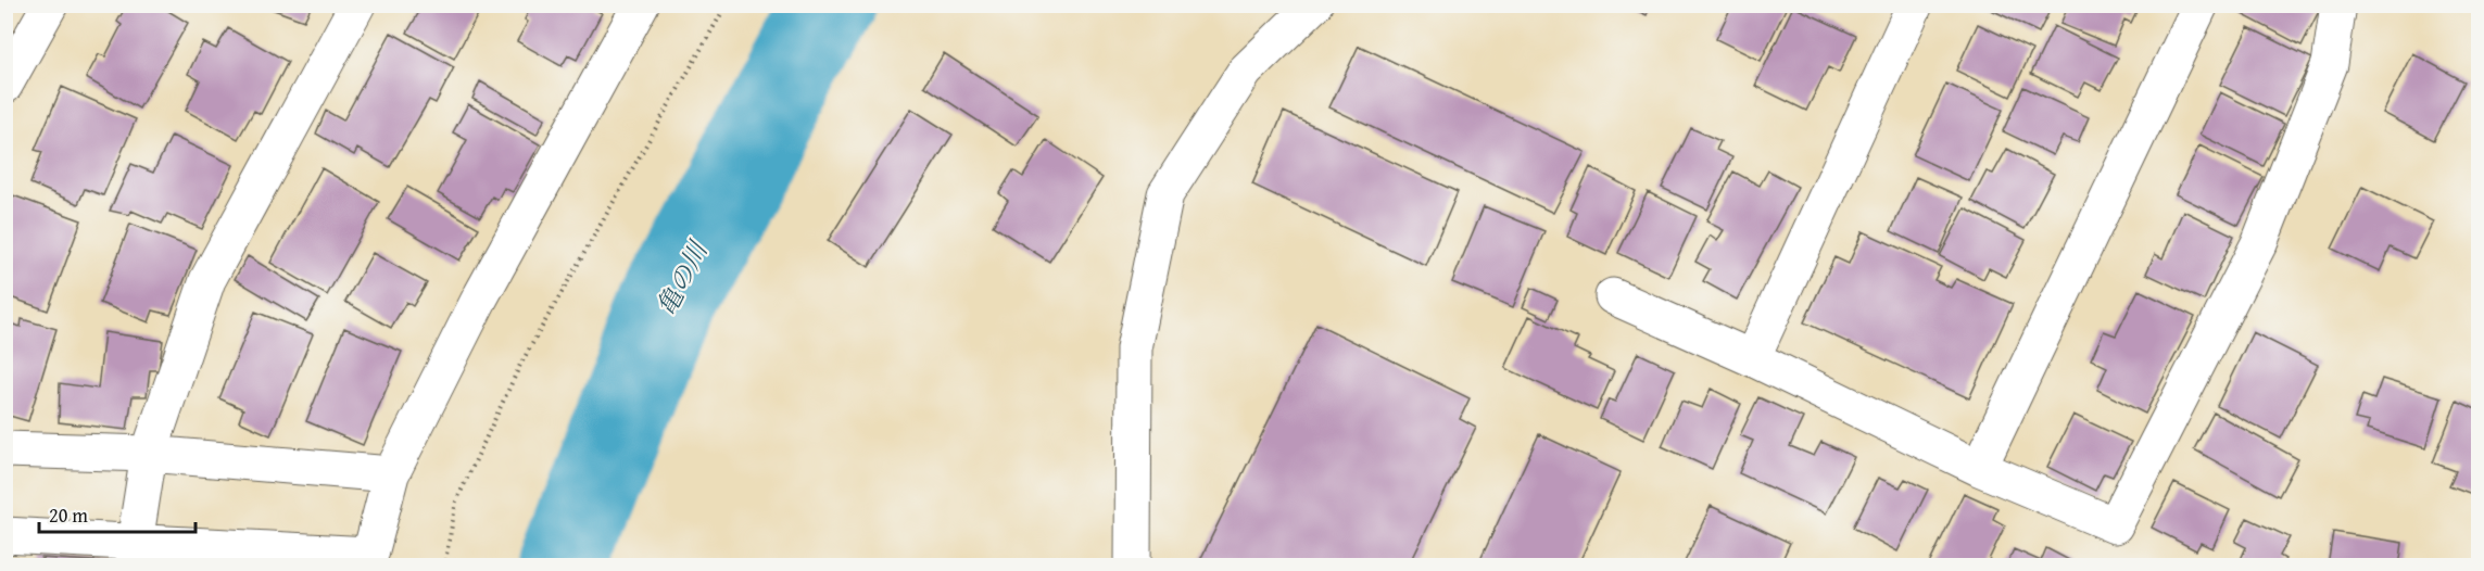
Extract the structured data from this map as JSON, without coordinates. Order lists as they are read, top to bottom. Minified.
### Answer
{"water":["亀の川"],"scale_bar":"20 m"}
